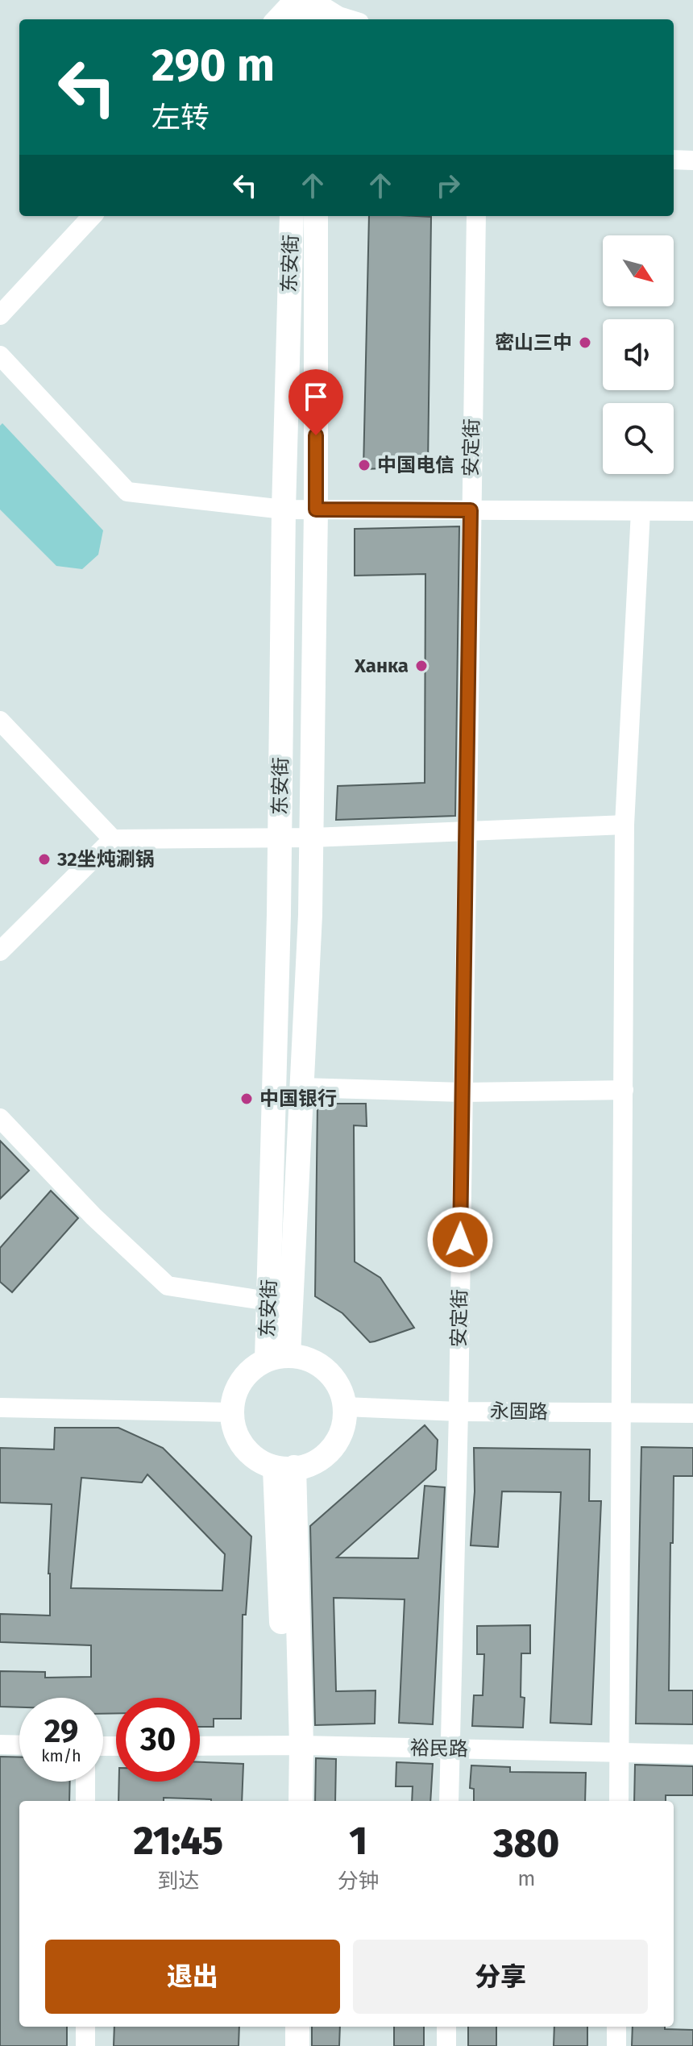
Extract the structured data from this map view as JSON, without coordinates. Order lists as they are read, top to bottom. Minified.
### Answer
{"streets":{"main road":["东安街"],"street":["安定街","永固路","裕民路"]},"crossings":[["东安街","永固路"],["安定街","永固路"],["安定街","裕民路"]],"places":["密山三中","中国电信","Ханка","32坐炖涮锅","中国银行"],"north":"bottom right","page":{"turn":["290 m","左转"],"speed":"29 km/h","limit":"30","eta":["21:45","到达","1","分钟","380","m"],"buttons":["退出","分享"]}}
